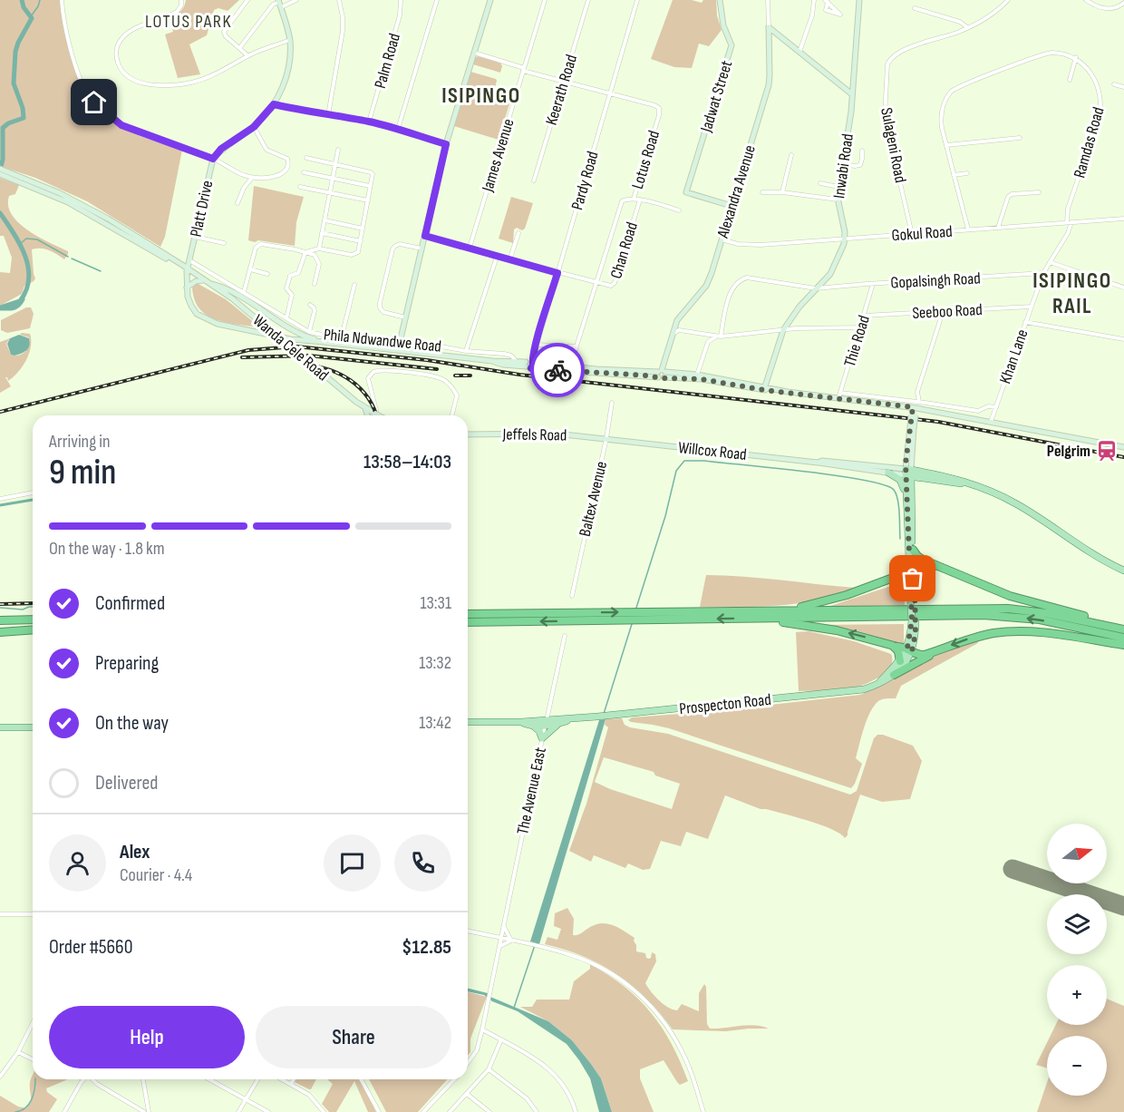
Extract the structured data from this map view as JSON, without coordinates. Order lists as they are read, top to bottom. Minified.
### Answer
{"streets":{"main road":["Prospecton Road"],"street":["Palm Road","Keerath Road","Jadwat Street","Ramdas Road","Sulageni Road","James Avenue","Lotus Road","Inwabi Road","Pardy Road","Alexandra Avenue","Platt Drive","Gokul Road","Chan Road","Gopalsingh Road","Seeboo Road","Phila Ndwandwe Road","Thie Road","Wanda Cele Road","Khan Lane","Jeffels Road","Willcox Road","Baltex Avenue","The Avenue East"]},"crossings":[["Jadwat Street","Alexandra Avenue"],["Ramdas Road","Gokul Road"],["Ramdas Road","Gopalsingh Road"],["Ramdas Road","Seeboo Road"],["Ramdas Road","Khan Lane"],["Sulageni Road","Gokul Road"],["Lotus Road","Pardy Road"],["Lotus Road","Chan Road"],["Inwabi Road","Gokul Road"],["Pardy Road","Phila Ndwandwe Road"],["Alexandra Avenue","Gokul Road"],["Alexandra Avenue","Phila Ndwandwe Road"],["Platt Drive","Phila Ndwandwe Road"],["Platt Drive","Wanda Cele Road"],["Gopalsingh Road","Thie Road"],["Seeboo Road","Thie Road"],["Phila Ndwandwe Road","Thie Road"],["Phila Ndwandwe Road","Wanda Cele Road"],["Phila Ndwandwe Road","Khan Lane"],["Phila Ndwandwe Road","Prospecton Road"],["Jeffels Road","Willcox Road"],["Jeffels Road","Baltex Avenue"],["Willcox Road","Baltex Avenue"],["Willcox Road","Prospecton Road"],["Prospecton Road","The Avenue East"]],"districts":["LOTUS PARK","ISIPINGO","ISIPINGO RAIL"],"places":{"station":["Pelgrim"]},"north":"right","page":{"heading":["9 min","Arriving in","13:58–14:03"],"panel":["Alex","Courier · 4.4","Order #5660","$12.85"],"bar":"On the way · 1.8 km","list":[["Confirmed","13:31"],["Preparing","13:32"],["On the way","13:42"],"Delivered"],"map_buttons":["+","−"],"buttons":["Help","Share"]}}
